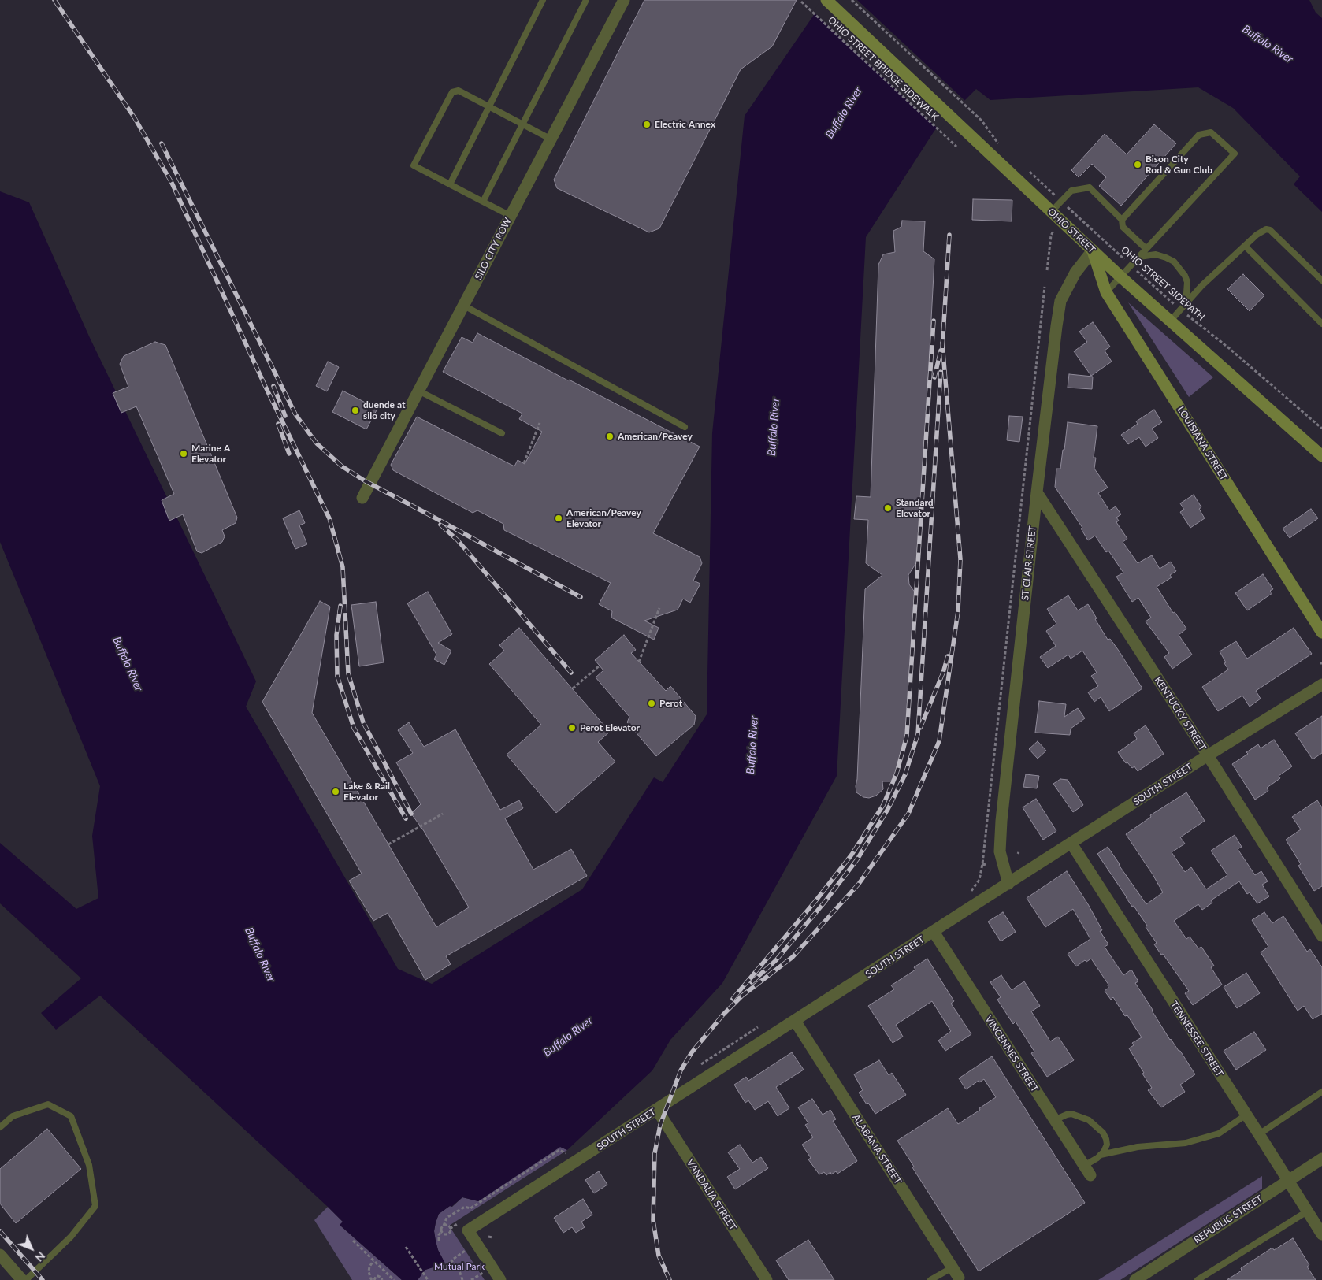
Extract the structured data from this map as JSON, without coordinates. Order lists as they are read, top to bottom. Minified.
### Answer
{"streets":{"street":["OHIO STREET","SILO CITY ROW","LOUISIANA STREET","ST CLAIR STREET","KENTUCKY STREET","SOUTH STREET","TENNESSEE STREET","VINCENNES STREET","ALABAMA STREET","VANDALIA STREET","REPUBLIC STREET"],"path":["OHIO STREET BRIDGE SIDEWALK","OHIO STREET SIDEPATH"]},"crossings":[["OHIO STREET","LOUISIANA STREET"],["OHIO STREET","ST CLAIR STREET"],["LOUISIANA STREET","ST CLAIR STREET"],["ST CLAIR STREET","KENTUCKY STREET"],["ST CLAIR STREET","SOUTH STREET"],["KENTUCKY STREET","SOUTH STREET"],["SOUTH STREET","TENNESSEE STREET"],["SOUTH STREET","VINCENNES STREET"],["SOUTH STREET","ALABAMA STREET"],["SOUTH STREET","VANDALIA STREET"],["TENNESSEE STREET","REPUBLIC STREET"]],"water":["Buffalo River"],"parks":["Mutual Park"],"places":["Electric Annex","Bison City Rod & Gun Club","duende at silo city","American/Peavey","Marine A Elevator","Standard Elevator","American/Peavey Elevator","Perot","Perot Elevator","Lake & Rail Elevator"],"north":"bottom right"}
